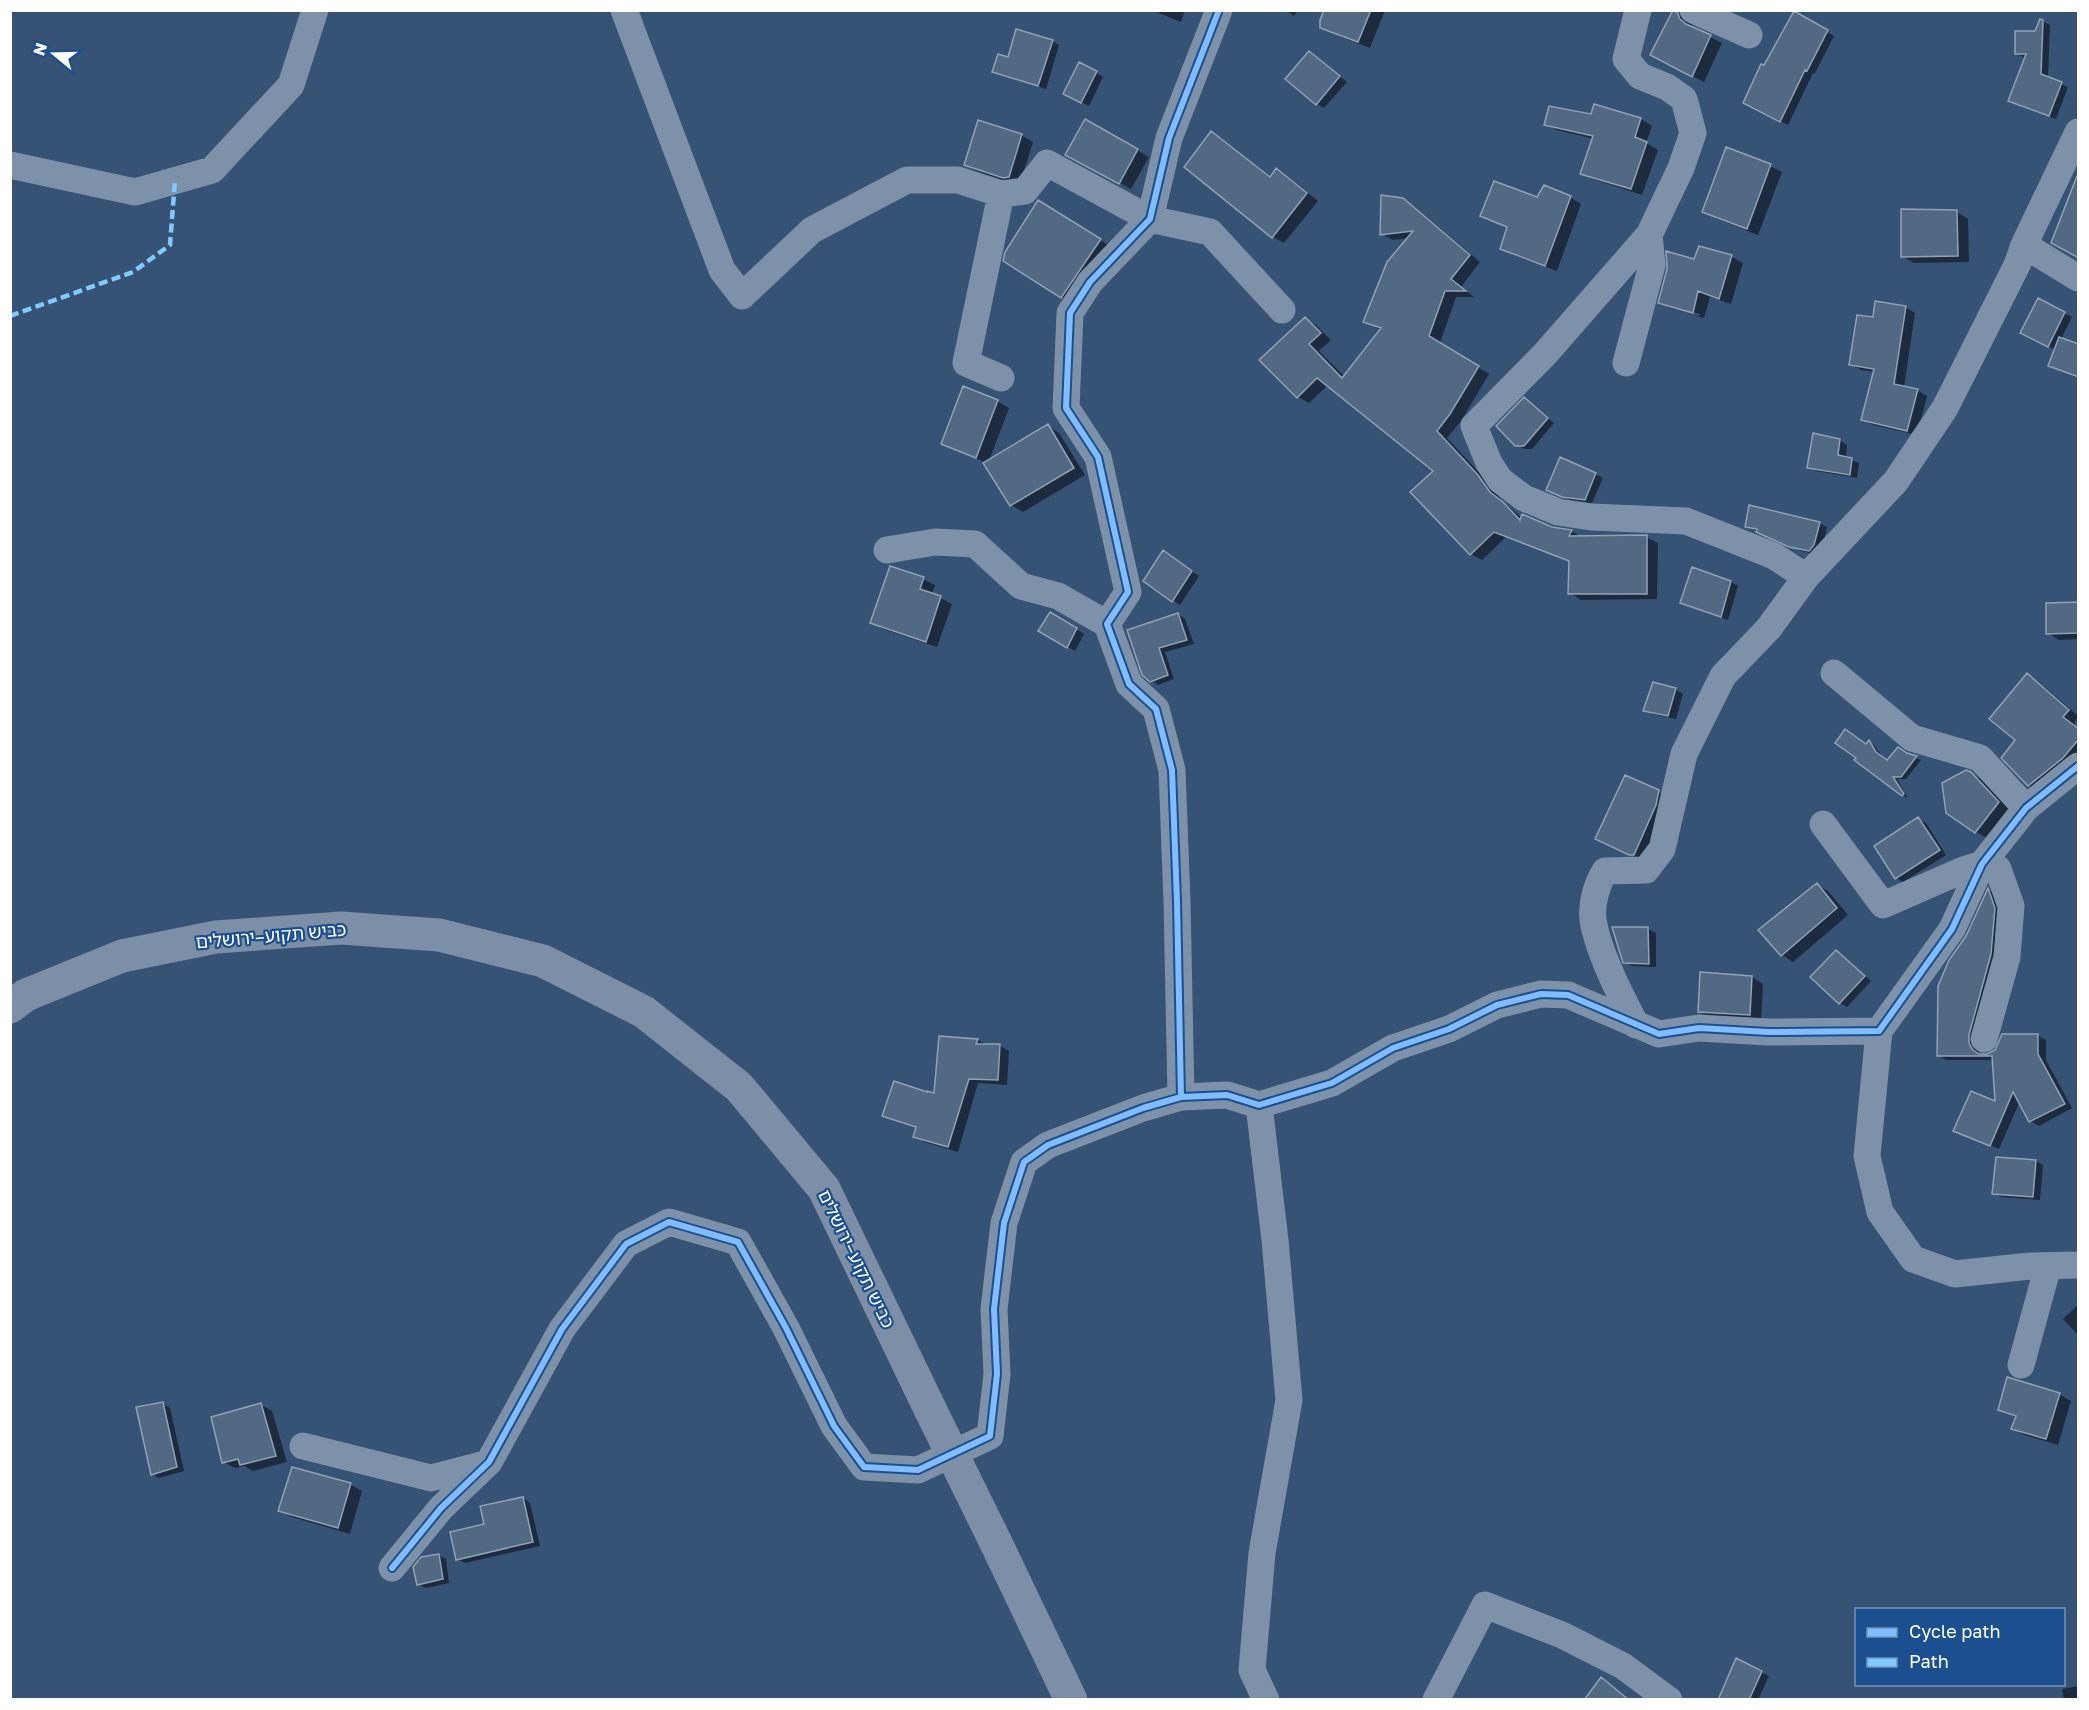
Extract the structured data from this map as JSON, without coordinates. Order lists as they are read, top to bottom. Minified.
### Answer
{"streets":{"main road":["כביש תקוע–ירושלים"]},"legend":["Cycle path","Path"],"north":"left"}
